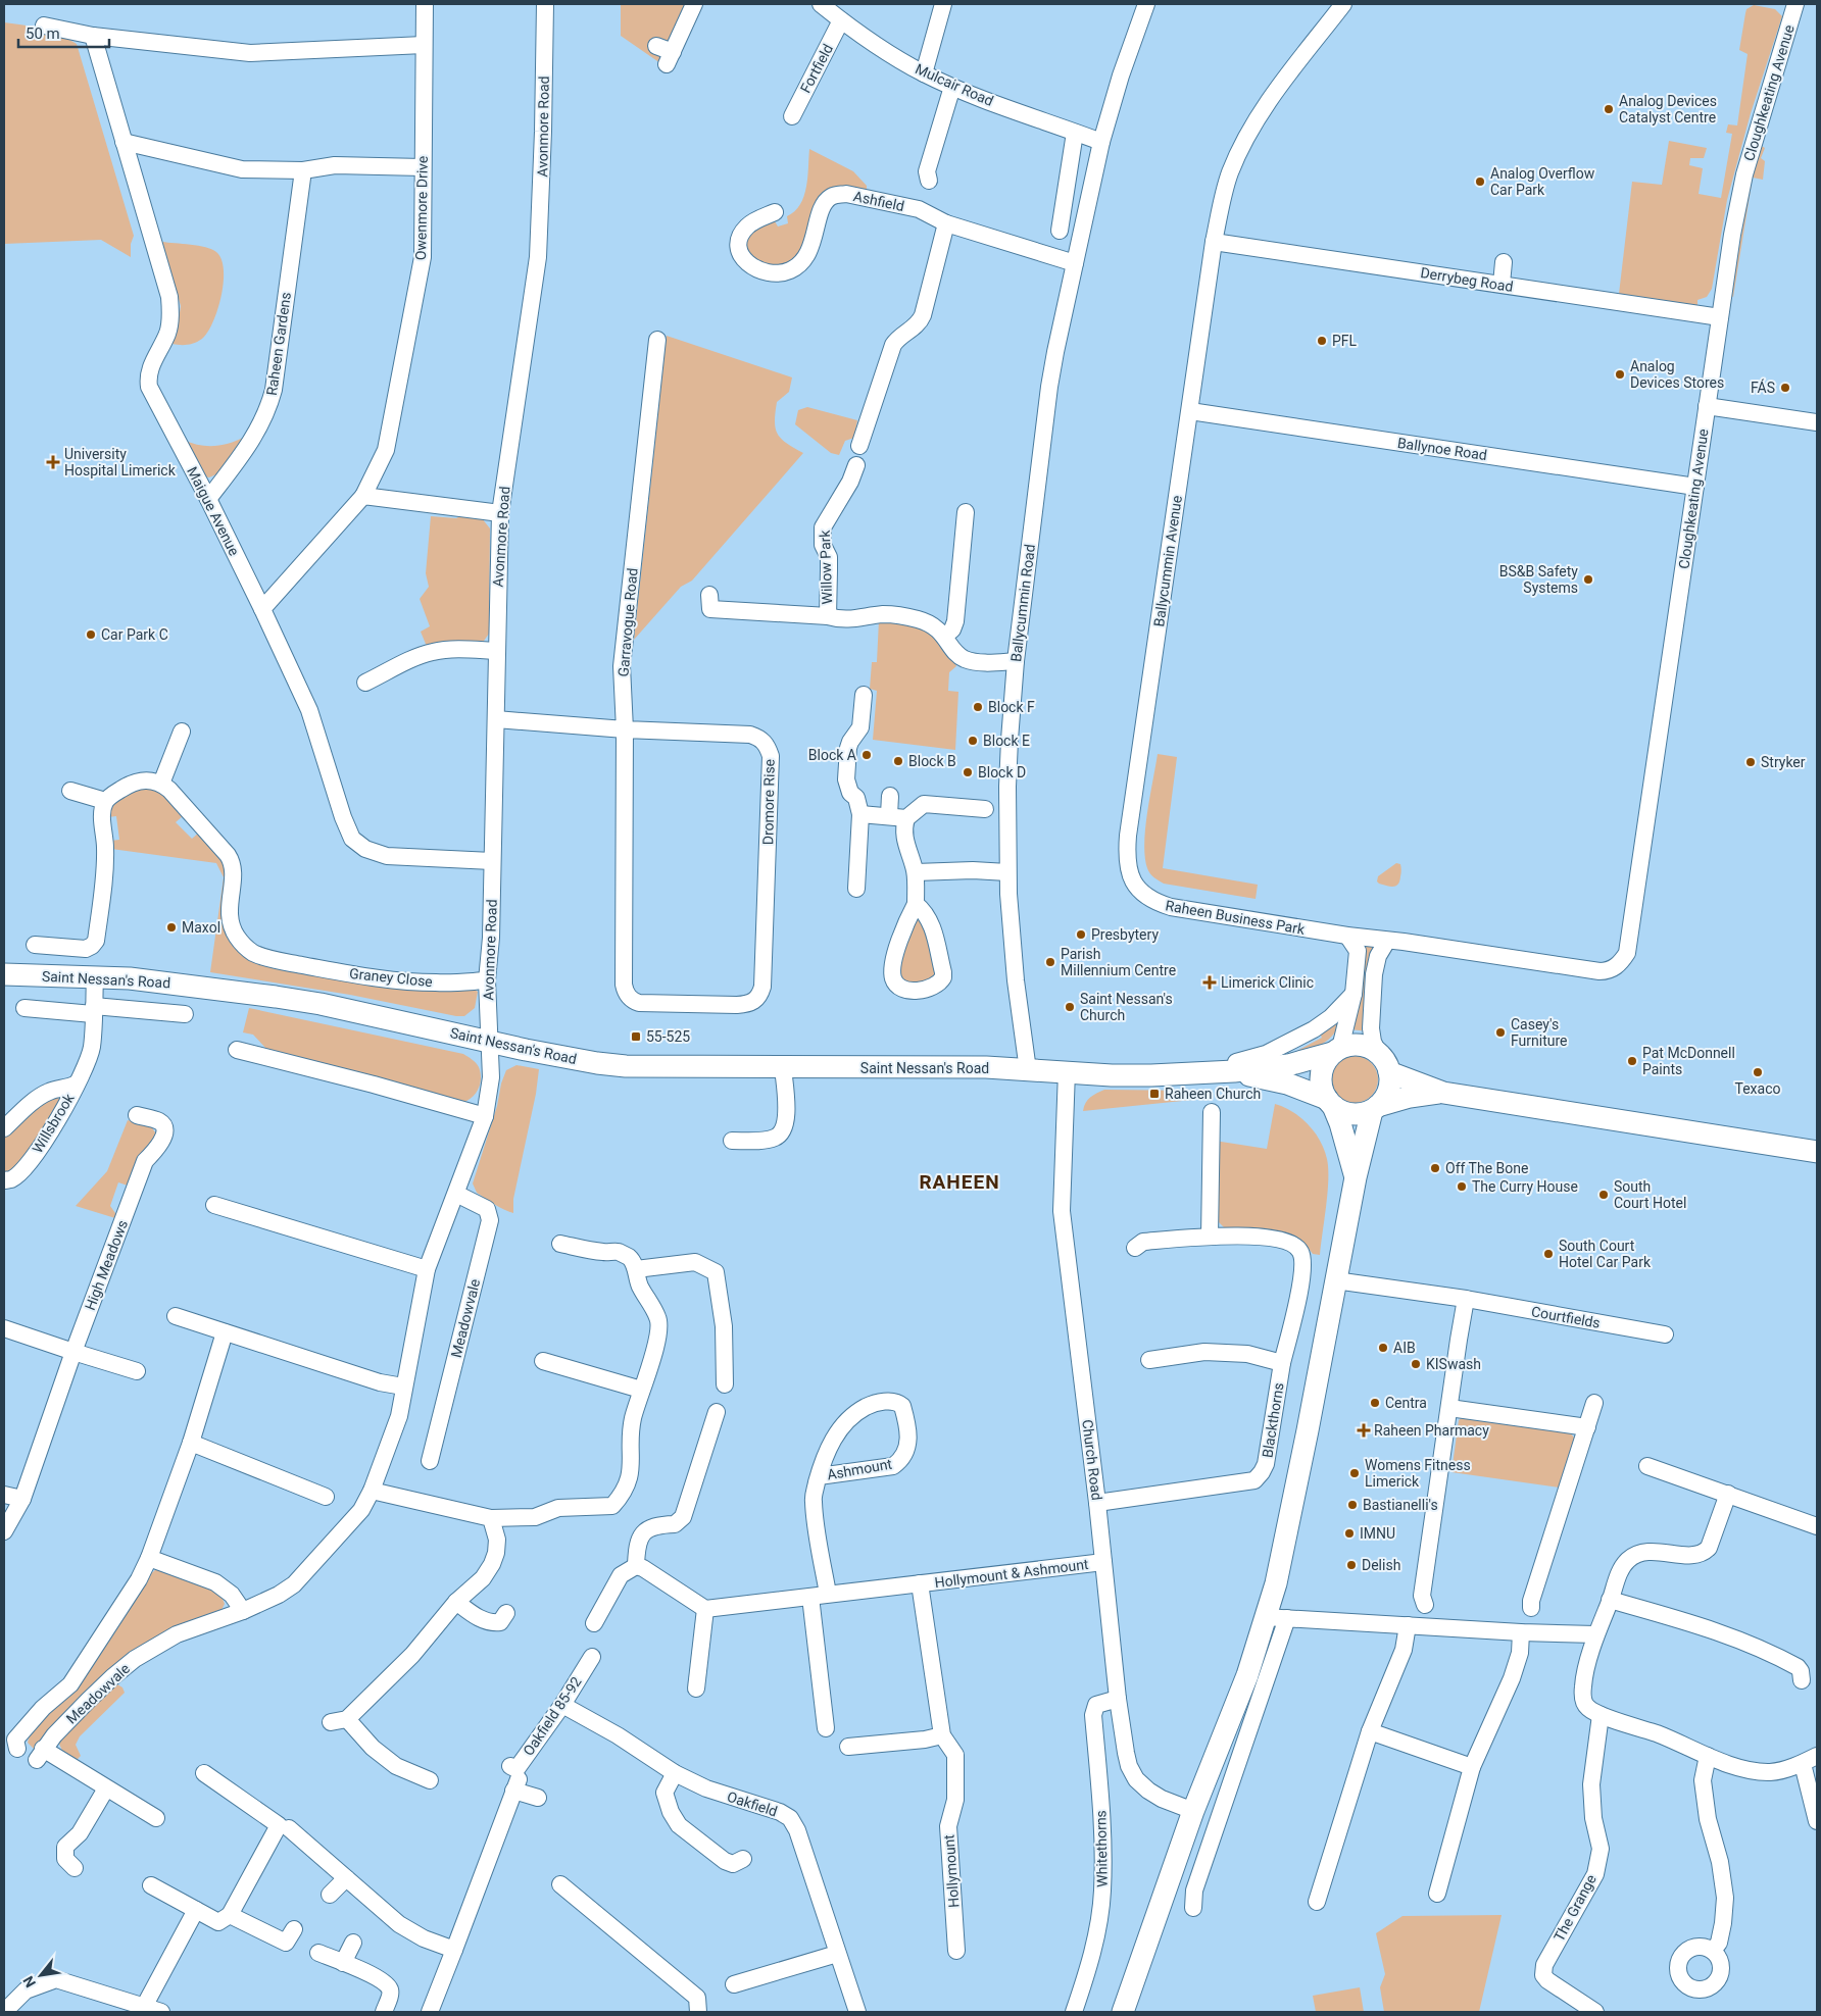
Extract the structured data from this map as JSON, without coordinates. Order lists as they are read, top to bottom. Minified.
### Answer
{"streets":{"main road":["Saint Nessan's Road"],"street":["Fortfield","Mulcair Road","Cloughkeating Avenue","Avonmore Road","Ashfield","Owenmore Drive","Derrybeg Road","Raheen Gardens","Ballynoe Road","Maigue Avenue","Ballycummin Avenue","Willow Park","Ballycummin Road","Garravogue Road","Dromore Rise","Raheen Business Park","Graney Close","Willsbrook","High Meadows","Courtfields","Meadowvale","Blackthorns","Church Road","Ashmount","Hollymount & Ashmount","Oakfield 85-92","Oakfield","Whitethorns","Hollymount","The Grange"]},"crossings":[["Fortfield","Mulcair Road"],["Mulcair Road","Ballycummin Road"],["Cloughkeating Avenue","Derrybeg Road"],["Cloughkeating Avenue","Ballynoe Road"],["Cloughkeating Avenue","Raheen Business Park"],["Avonmore Road","Maigue Avenue"],["Avonmore Road","Dromore Rise"],["Avonmore Road","Graney Close"],["Avonmore Road","Saint Nessan's Road"],["Avonmore Road","Meadowvale"],["Ashfield","Ballycummin Road"],["Owenmore Drive","Maigue Avenue"],["Derrybeg Road","Ballycummin Avenue"],["Raheen Gardens","Maigue Avenue"],["Ballynoe Road","Ballycummin Avenue"],["Ballycummin Avenue","Raheen Business Park"],["Willow Park","Ballycummin Road"],["Ballycummin Road","Saint Nessan's Road"],["Garravogue Road","Dromore Rise"],["Saint Nessan's Road","Willsbrook"],["Saint Nessan's Road","Meadowvale"],["Saint Nessan's Road","Church Road"],["Blackthorns","Church Road"],["Church Road","Hollymount & Ashmount"],["Church Road","Whitethorns"],["Hollymount & Ashmount","Hollymount"],["Oakfield 85-92","Oakfield"]],"districts":["RAHEEN"],"places":{"other":["Analog Devices Catalyst Centre","Analog Overflow Car Park","PFL","Analog Devices Stores","FÁS","BS&B Safety Systems","Car Park C","Block F","Block E","Block A","Block B","Stryker","Block D","Maxol","Presbytery","Parish Millennium Centre","Saint Nessan's Church","Casey's Furniture","Pat McDonnell Paints","Texaco","Off The Bone","The Curry House","South Court Hotel","South Court Hotel Car Park","AIB","KISwash","Centra","Womens Fitness Limerick","Bastianelli's","IMNU","Delish"],"health":["University Hospital Limerick","Limerick Clinic","Raheen Pharmacy"],"transit":["55-525","Raheen Church"]},"scale_bar":"50 m","north":"bottom left"}
